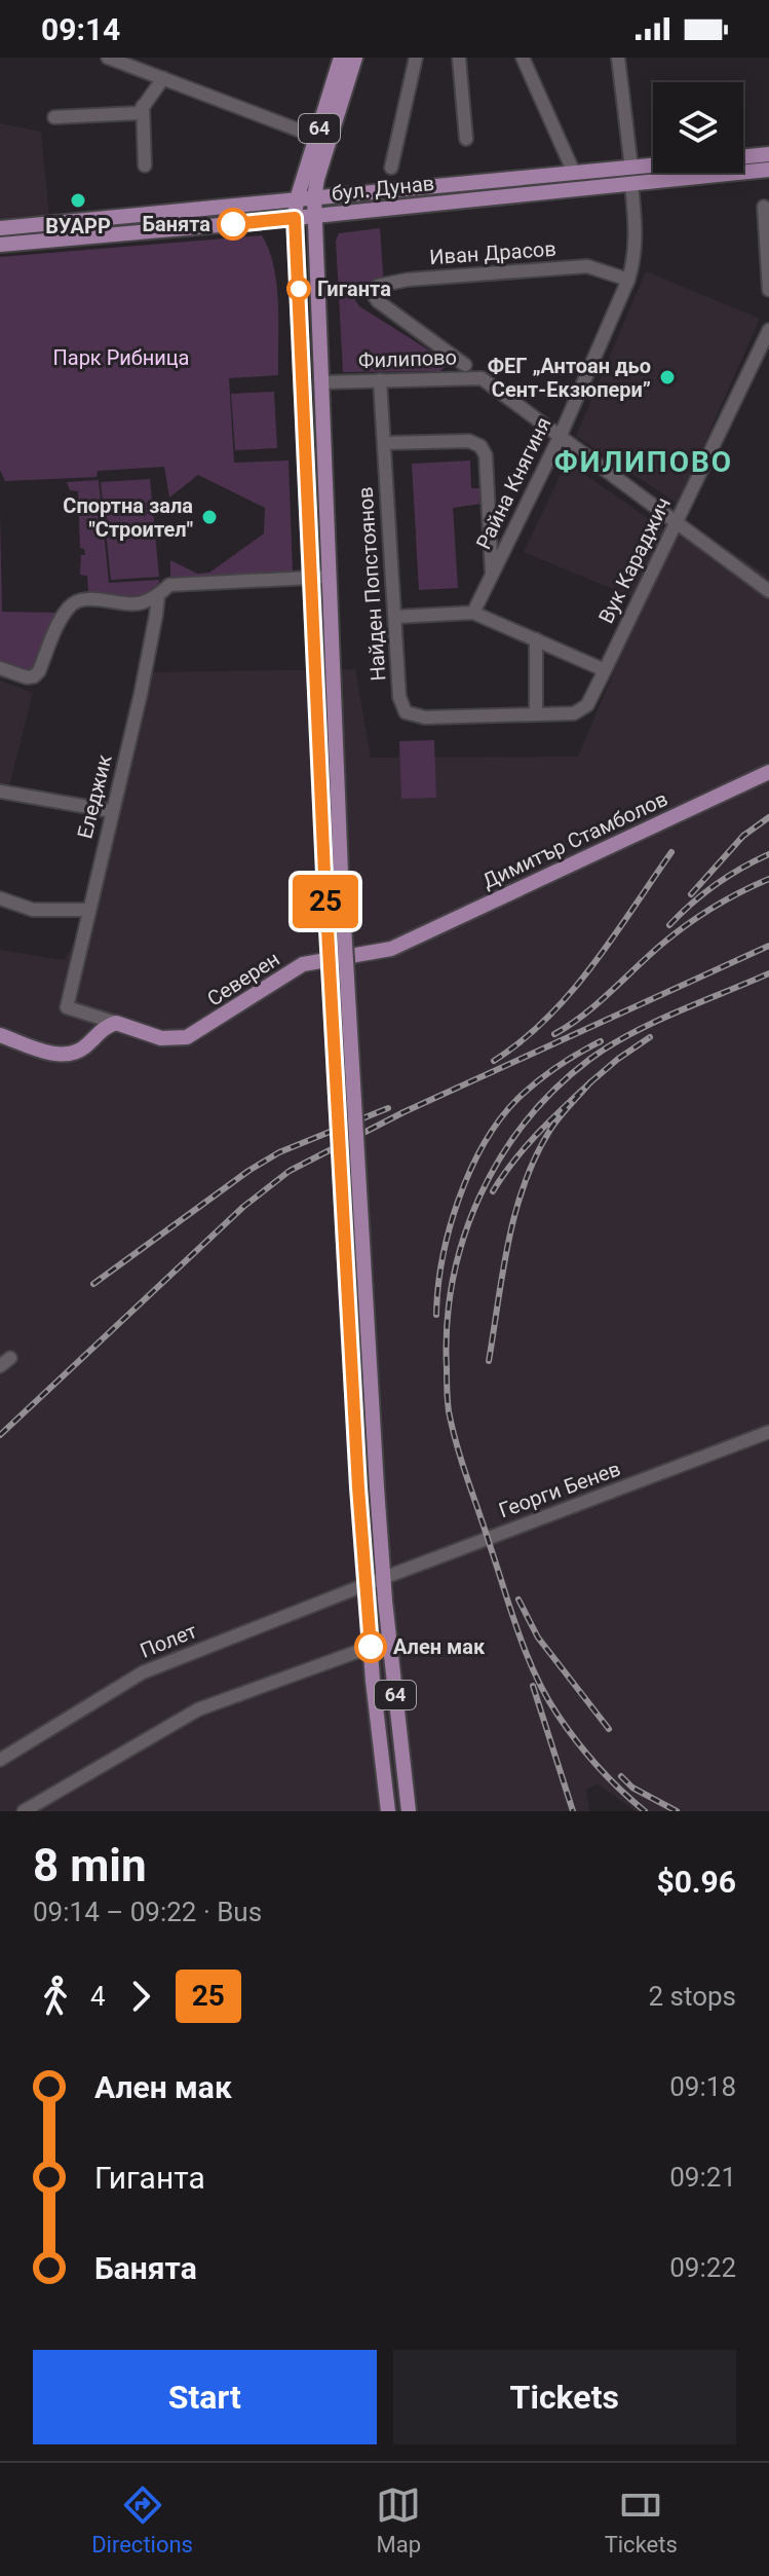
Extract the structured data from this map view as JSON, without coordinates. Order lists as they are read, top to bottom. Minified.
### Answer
{"streets":{"main road":["64","бул. Дунав","Димитър Стамболов","Северен"],"street":["Иван Драсов","Филипово","Райна Княгиня","Вук Караджич","Найден Попстоянов","Еледжик","Георги Бенев","Полет"]},"crossings":[["64","бул. Дунав"],["64","Филипово"],["64","Георги Бенев"],["64","Полет"],["бул. Дунав","Райна Княгиня"],["Иван Драсов","Филипово"],["Иван Драсов","Райна Княгиня"],["Филипово","Райна Княгиня"],["Филипово","Вук Караджич"],["Филипово","Найден Попстоянов"],["Вук Караджич","Найден Попстоянов"],["Еледжик","Северен"],["Димитър Стамболов","Северен"],["Георги Бенев","Полет"]],"districts":["ФИЛИПОВО"],"parks":["Парк Рибница"],"places":["ВУАРР","Банята","Гиганта","ФЕГ „Антоан дьо Сент-Екзюпери”","Спортна зала \"Строител\"","Ален мак"],"lines":["bus line 25"],"page":{"status":"09:14","on_map":"25","heading":["8 min","09:14 – 09:22 · Bus","$0.96"],"legs":["4","25","2 stops"],"list":[{"name":"Ален мак","value":"09:18"},{"name":"Гиганта","value":"09:21"},{"name":"Банята","value":"09:22"}],"buttons":["Start","Tickets"],"tabs":["Directions","Map","Tickets"]}}
